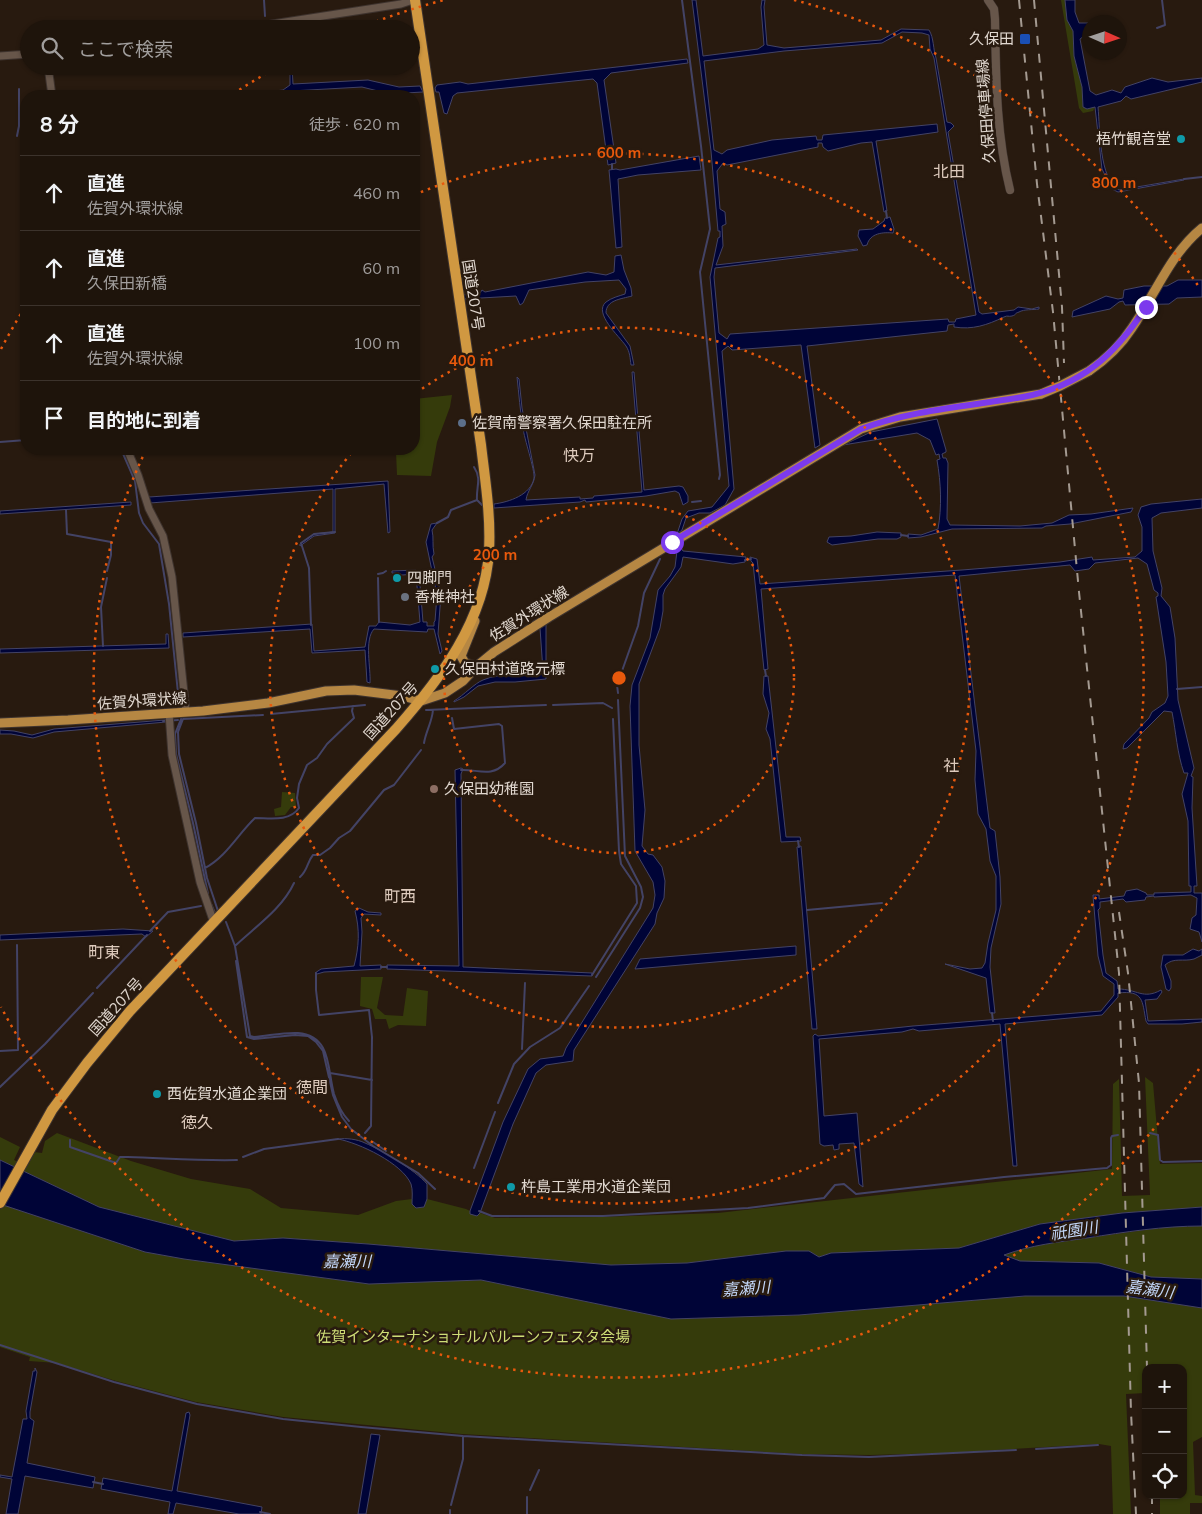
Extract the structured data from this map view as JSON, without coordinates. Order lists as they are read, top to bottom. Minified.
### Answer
{"streets":{"highway":["国道207号"],"main road":["久保田停車場線","佐賀外環状線"]},"crossings":[["国道207号","佐賀外環状線"]],"districts":["北田","快万","社","町西","町東","徳間","徳久"],"water":["祇園川","嘉瀬川"],"parks":["佐賀インターナショナルバルーンフェスタ会場"],"places":{"transit":["久保田"],"other":["梧竹観音堂","佐賀南警察署久保田駐在所","四脚門","香椎神社","久保田村道路元標","久保田幼稚園","西佐賀水道企業団","杵島工業用水道企業団"]},"north":"right","page":{"search":"ここで検索","heading":["8 分","徒歩 · 620 m"],"list":[["直進","佐賀外環状線","460 m"],["直進","久保田新橋","60 m"],["直進","佐賀外環状線","100 m"],"目的地に到着"],"map_buttons":["+","−"]},"rings":["600 m","800 m","400 m","200 m"]}
